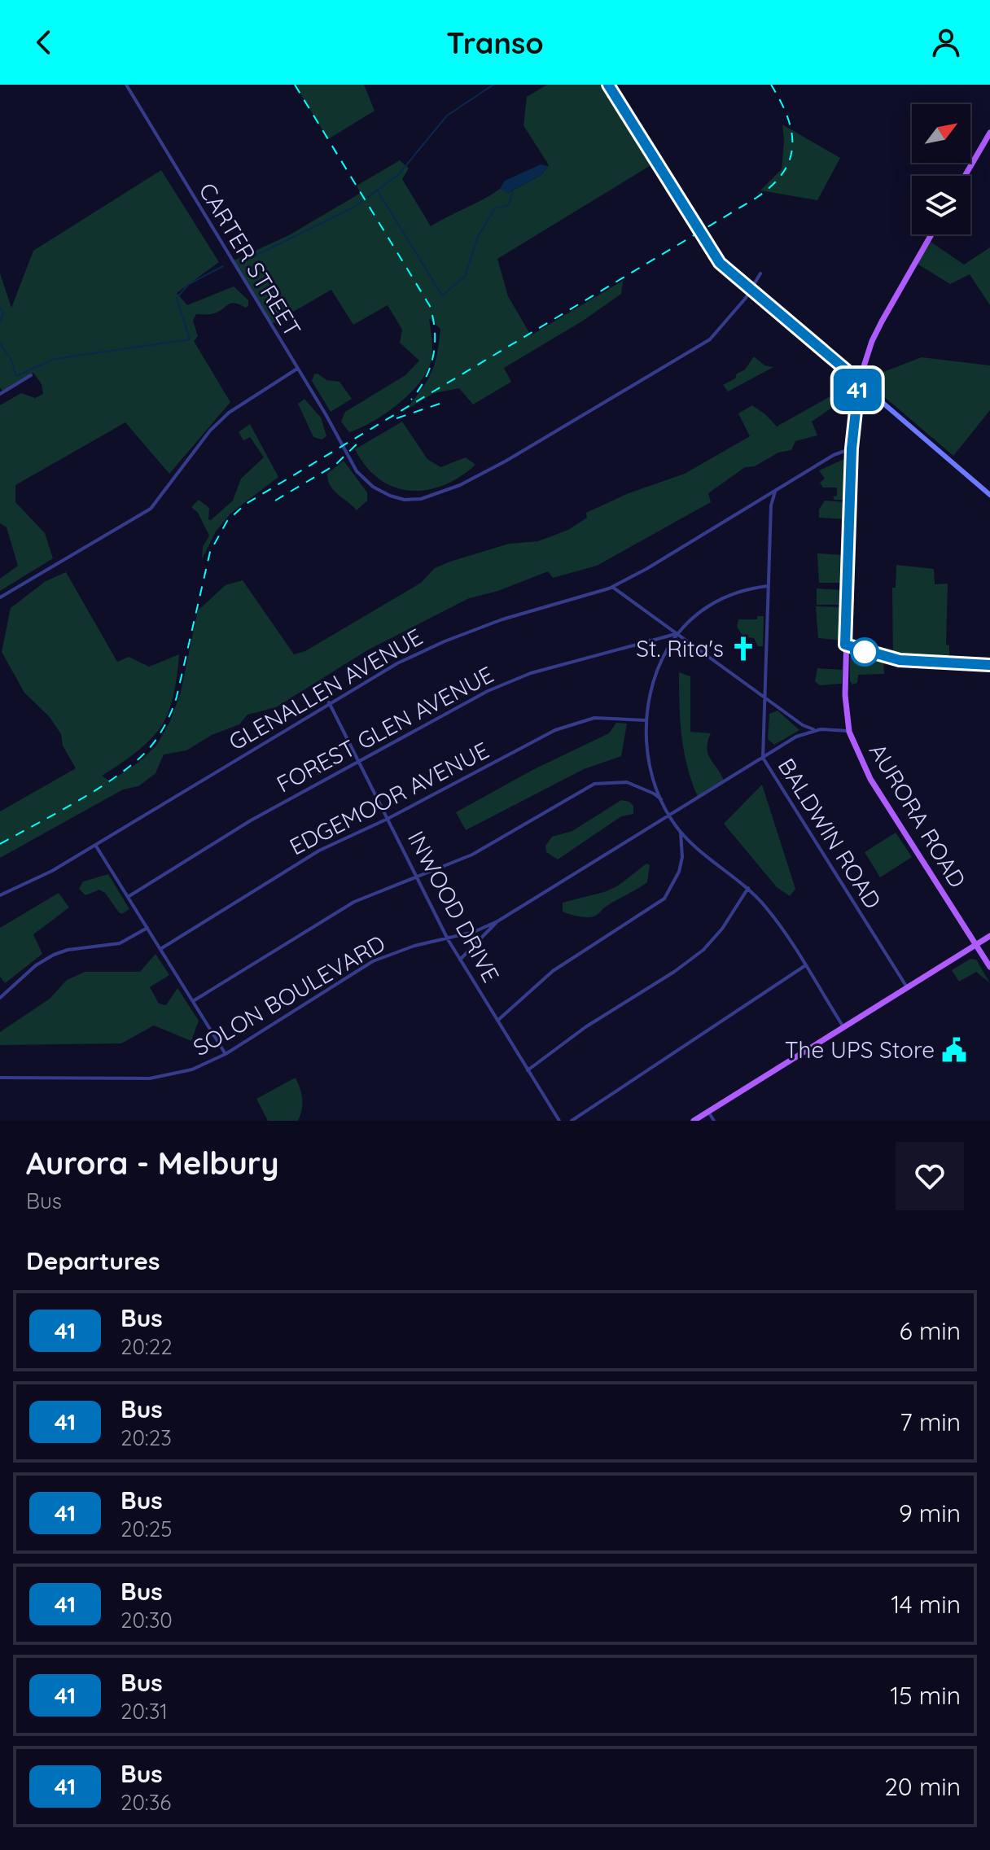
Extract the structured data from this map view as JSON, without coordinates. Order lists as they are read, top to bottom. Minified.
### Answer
{"streets":{"main road":["AURORA ROAD"],"street":["CARTER STREET","GLENALLEN AVENUE","FOREST GLEN AVENUE","EDGEMOOR AVENUE","BALDWIN ROAD","INWOOD DRIVE","SOLON BOULEVARD"]},"crossings":[["GLENALLEN AVENUE","AURORA ROAD"],["GLENALLEN AVENUE","BALDWIN ROAD"],["GLENALLEN AVENUE","INWOOD DRIVE"],["FOREST GLEN AVENUE","INWOOD DRIVE"],["EDGEMOOR AVENUE","INWOOD DRIVE"],["AURORA ROAD","SOLON BOULEVARD"],["BALDWIN ROAD","SOLON BOULEVARD"],["INWOOD DRIVE","SOLON BOULEVARD"]],"places":{"church":["St. Rita's"],"public building":["The UPS Store"]},"lines":["bus line 41"],"north":"top right","page":{"header":"Transo","on_map":"41","heading":[["Aurora - Melbury","Bus"],"Departures"],"list":[{"mark":"41","name":"Bus","note":"20:22","value":"6 min"},{"mark":"41","name":"Bus","note":"20:23","value":"7 min"},{"mark":"41","name":"Bus","note":"20:25","value":"9 min"},{"mark":"41","name":"Bus","note":"20:30","value":"14 min"},{"mark":"41","name":"Bus","note":"20:31","value":"15 min"},{"mark":"41","name":"Bus","note":"20:36","value":"20 min"}]}}
